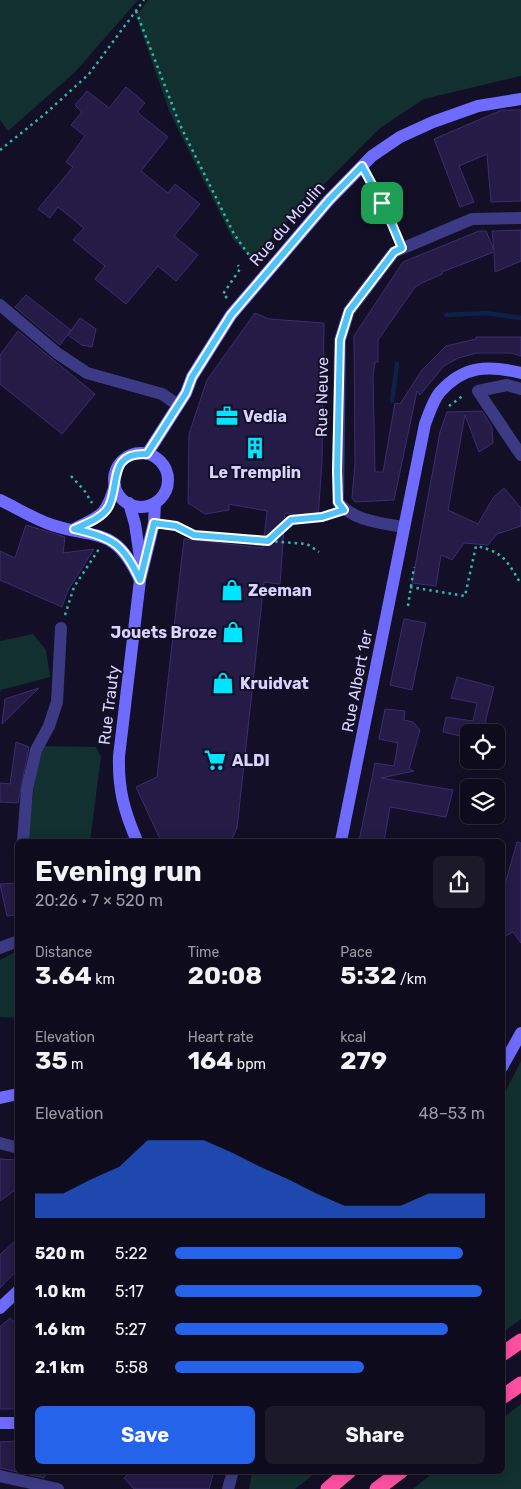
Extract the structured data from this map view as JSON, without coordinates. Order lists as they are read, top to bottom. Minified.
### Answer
{"streets":{"main road":["Rue du Moulin","Rue Albert 1er","Rue Trauty"],"street":["Rue Neuve"]},"crossings":[["Rue du Moulin","Rue Trauty"]],"places":{"office":["Vedia"],"building":["Le Tremplin"],"shop":["Zeeman","Jouets Broze","Kruidvat"],"supermarket":["ALDI"]},"page":{"heading":["Evening run","20:26 · 7 × 520 m"],"stats":[["Distance","3.64 km"],["Time","20:08"],["Pace","5:32 /km"],["Elevation","35 m"],["Heart rate","164 bpm"],["kcal","279"]],"chart":["Elevation","48–53 m"],"list":[{"name":"520 m","note":"5:22"},{"name":"1.0 km","note":"5:17"},{"name":"1.6 km","note":"5:27"},{"name":"2.1 km","note":"5:58"}],"buttons":["Save","Share"]}}
